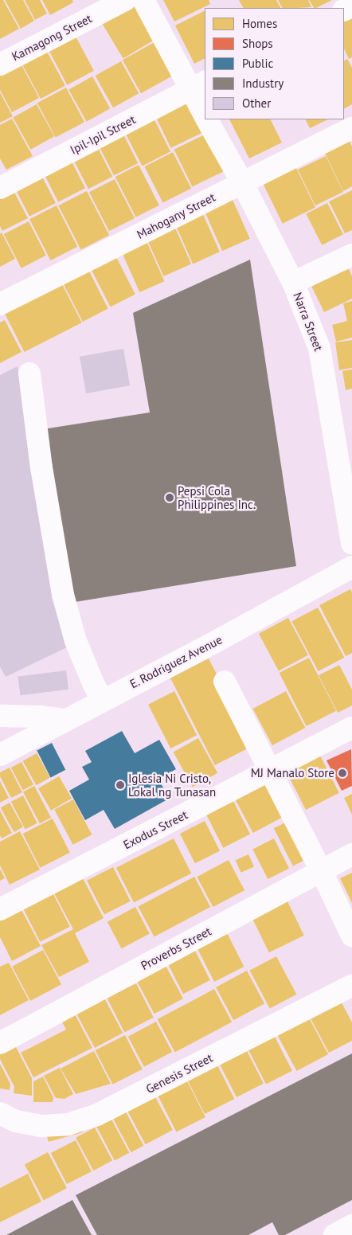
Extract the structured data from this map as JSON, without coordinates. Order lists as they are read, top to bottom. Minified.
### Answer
{"streets":{"street":["Kamagong Street","Ipil-Ipil Street","Mahogany Street","Narra Street","E. Rodriguez Avenue","Exodus Street","Proverbs Street","Genesis Street"]},"crossings":[["Ipil-Ipil Street","Narra Street"],["Mahogany Street","Narra Street"]],"places":["Pepsi Cola Philippines Inc.","MJ Manalo Store","Iglesia Ni Cristo, Lokal ng Tunasan"],"legend":["Homes","Shops","Public","Industry","Other"]}
